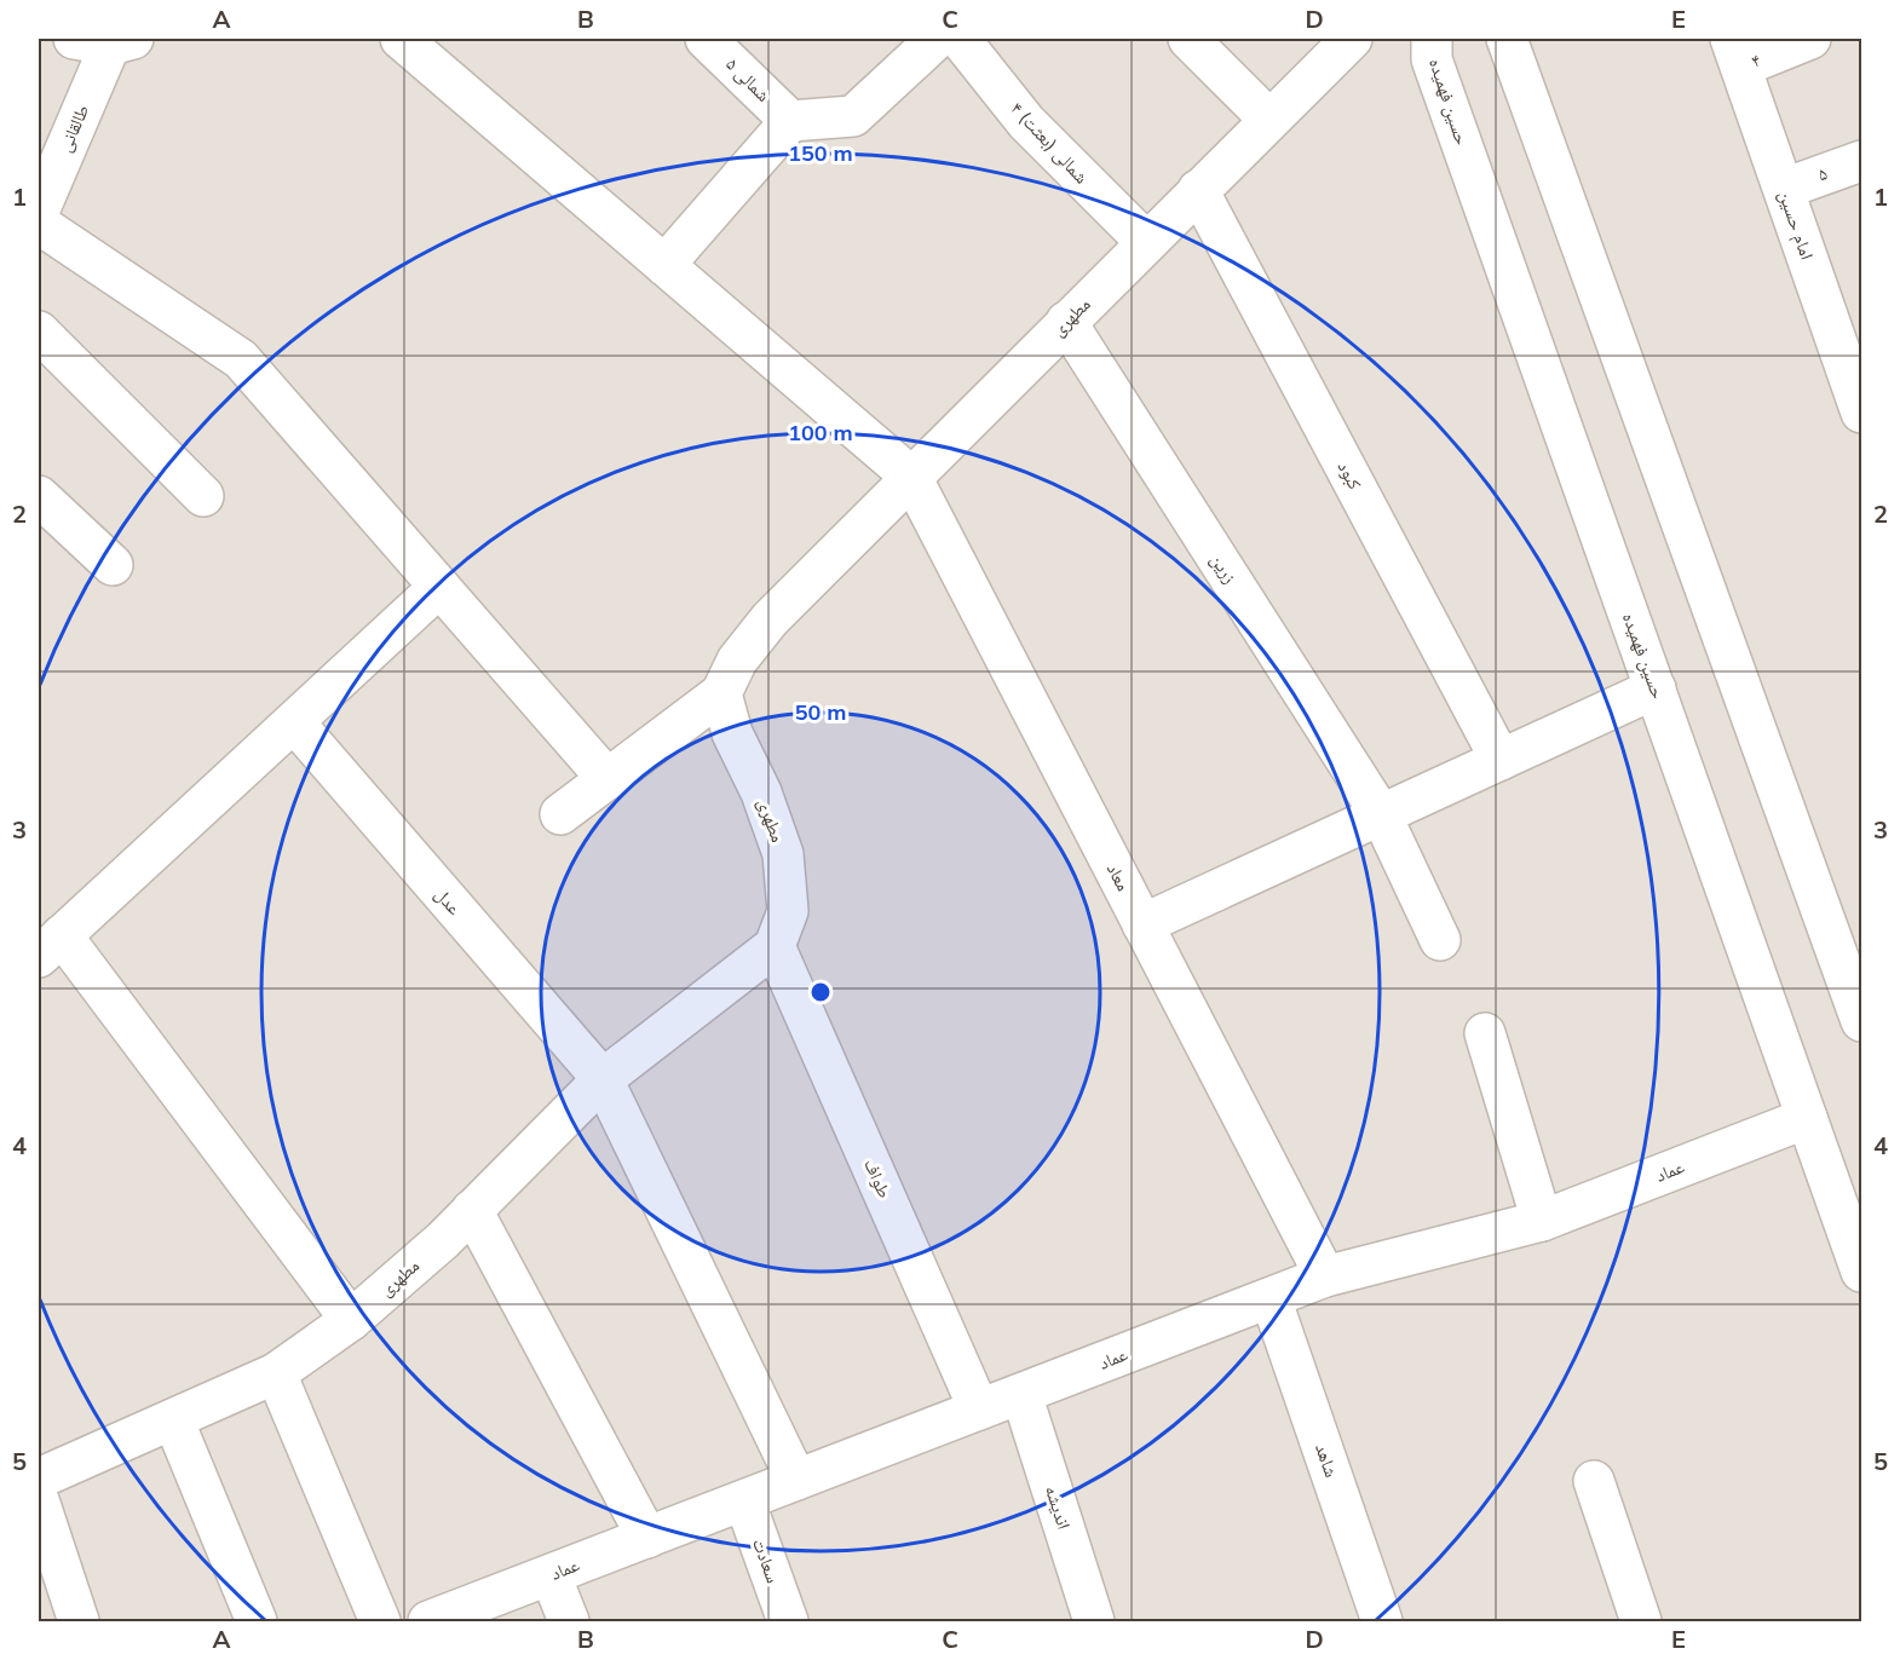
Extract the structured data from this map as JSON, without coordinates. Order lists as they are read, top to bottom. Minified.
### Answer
{"streets":{"street":["۴","۵ شمالی","حسین فهمیده","طالقانی","۴ شمالی (بعثت)","۵","امام حسین","مطهری","کبود","زرین","معاد","عدل","عماد","طواف","شاهد","اندیشه","سعادت"]},"crossings":[["۴","امام حسین"],["حسین فهمیده","عماد"],["۴ شمالی (بعثت)","مطهری"],["۵","امام حسین"],["مطهری","کبود"],["مطهری","زرین"],["مطهری","معاد"],["مطهری","عدل"],["مطهری","طواف"],["معاد","عماد"],["عدل","عماد"],["عماد","طواف"],["عماد","شاهد"],["عماد","اندیشه"],["عماد","سعادت"]],"grid":{"columns":["A","B","C","D","E"],"rows":["1","2","3","4","5"]},"rings":["150 m","100 m","50 m"]}
